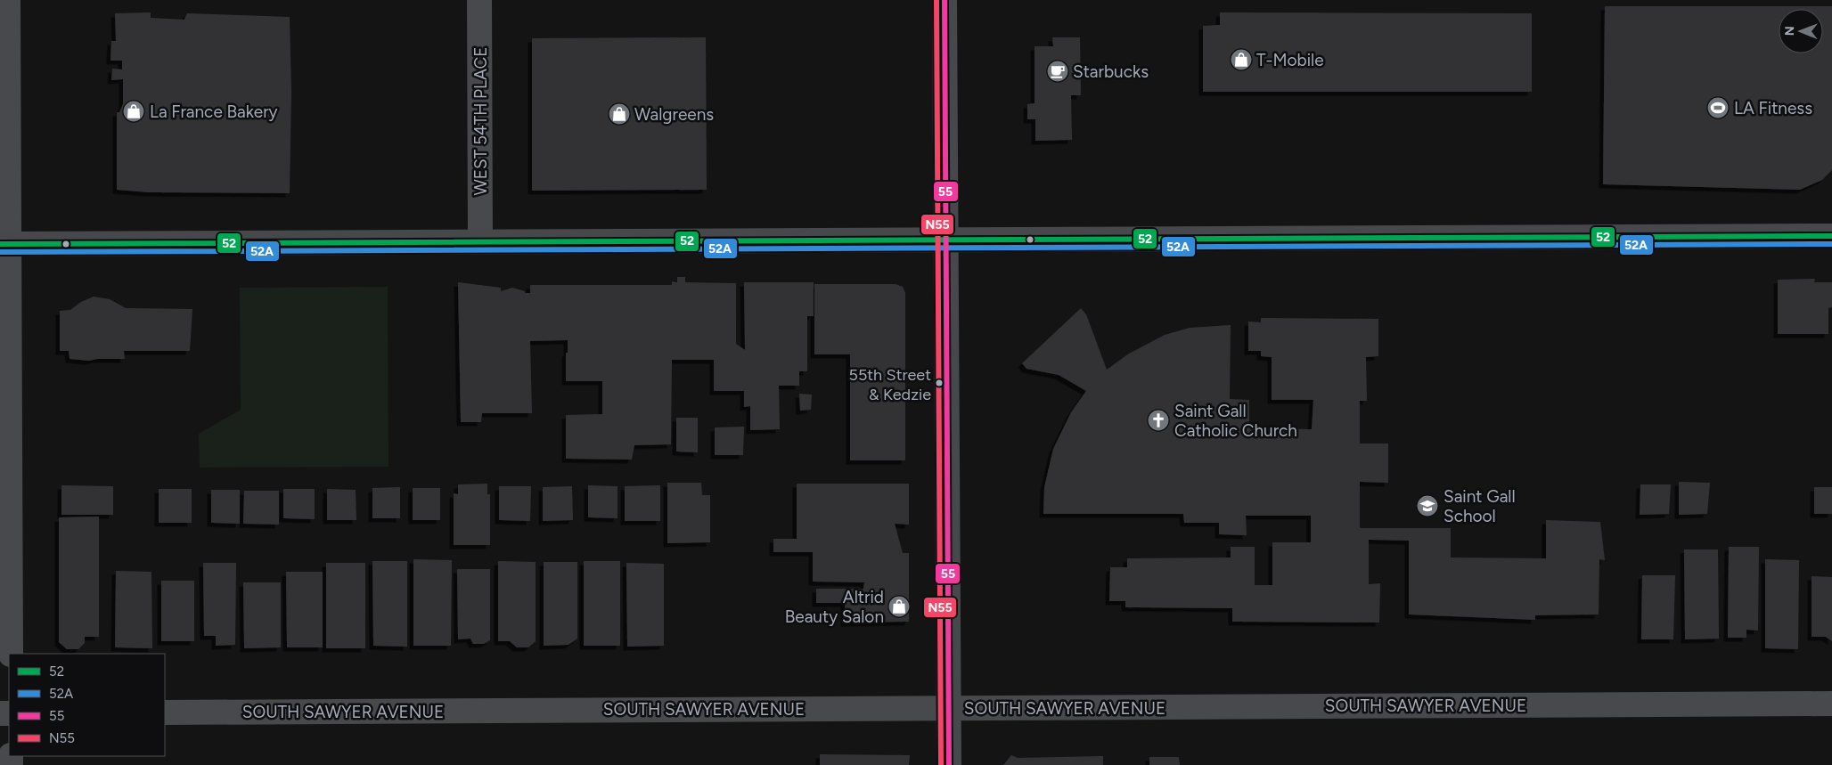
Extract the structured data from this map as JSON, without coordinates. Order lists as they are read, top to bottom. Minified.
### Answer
{"streets":{"street":["WEST 54TH PLACE","SOUTH SAWYER AVENUE"]},"places":{"shop":["T-Mobile","La France Bakery","Walgreens","Altrid Beauty Salon"],"cafe":["Starbucks"],"sports":["LA Fitness"],"other":["55th Street & Kedzie"],"church":["Saint Gall Catholic Church"],"school or university":["Saint Gall School"]},"lines":["transit line 55","transit line N55","transit line 52","transit line 52A"],"legend":["52","52A","55","N55"],"north":"left"}
